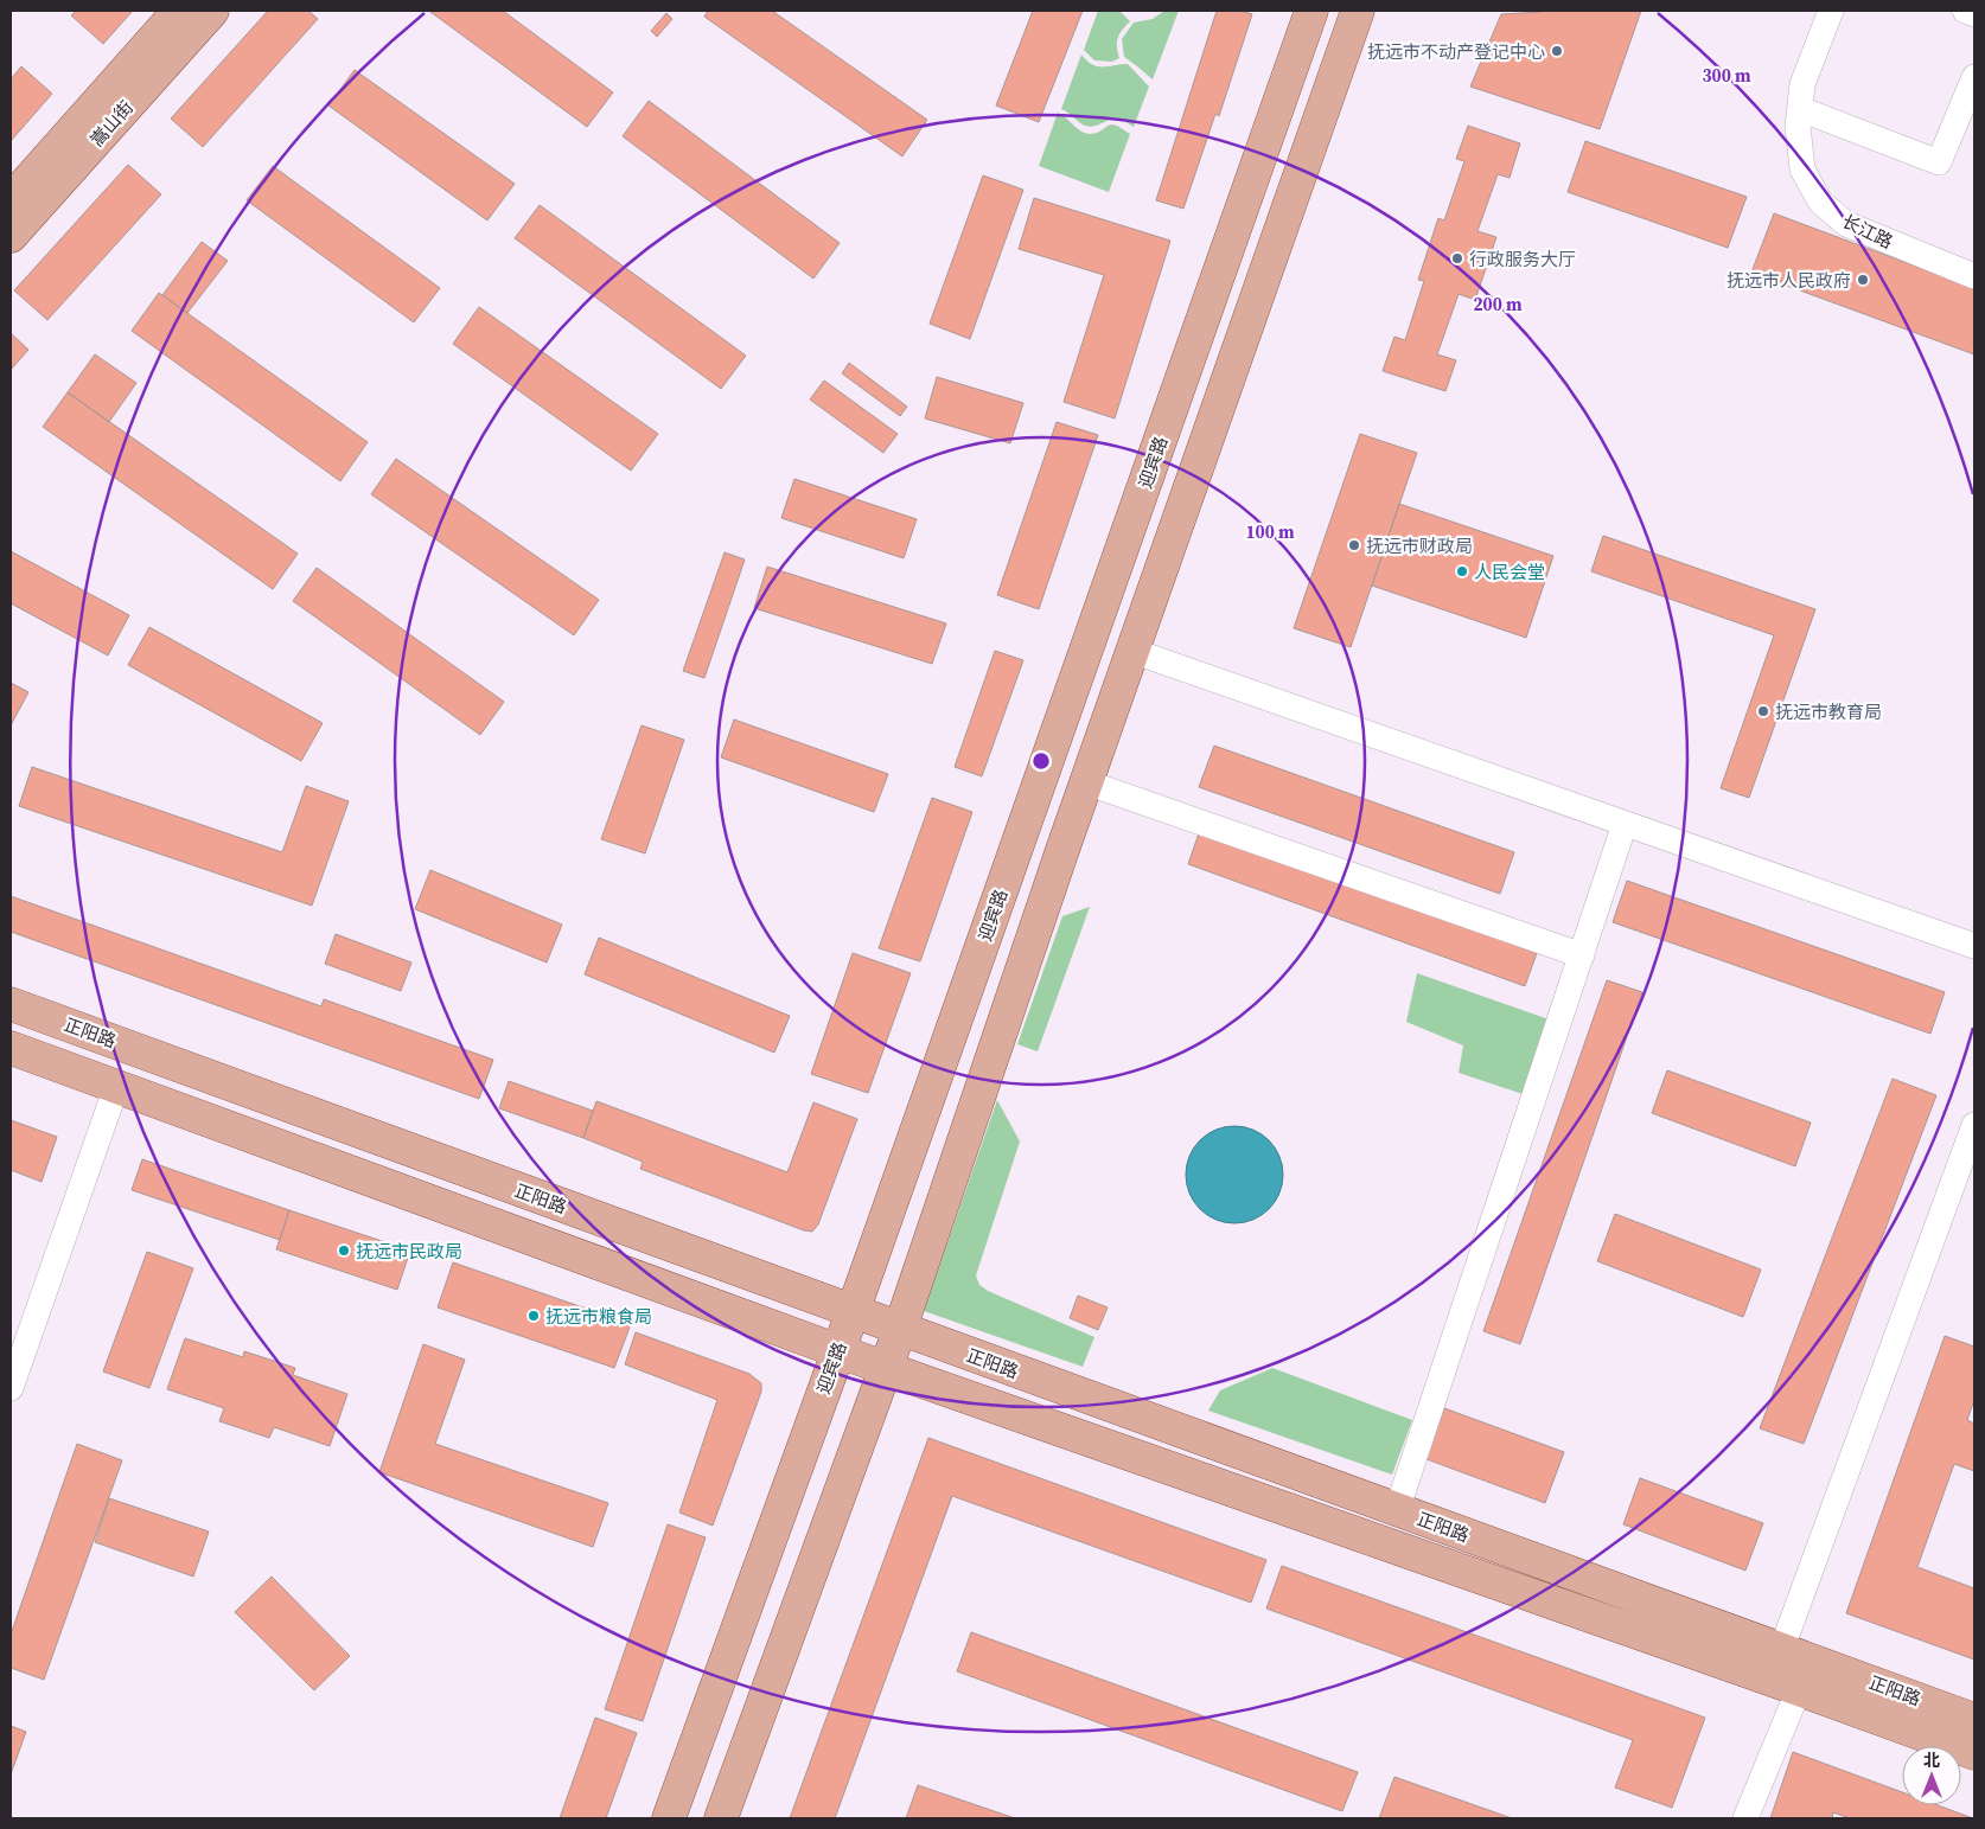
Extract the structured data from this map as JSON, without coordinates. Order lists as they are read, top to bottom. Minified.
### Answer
{"streets":{"main road":["嵩山街","迎宾路","正阳路"],"street":["长江路"]},"crossings":[["迎宾路","正阳路"]],"places":["抚远市不动产登记中心","行政服务大厅","抚远市人民政府","抚远市财政局","人民会堂","抚远市教育局","抚远市民政局","抚远市粮食局"],"north":"top","rings":["300 m","200 m","100 m"]}
